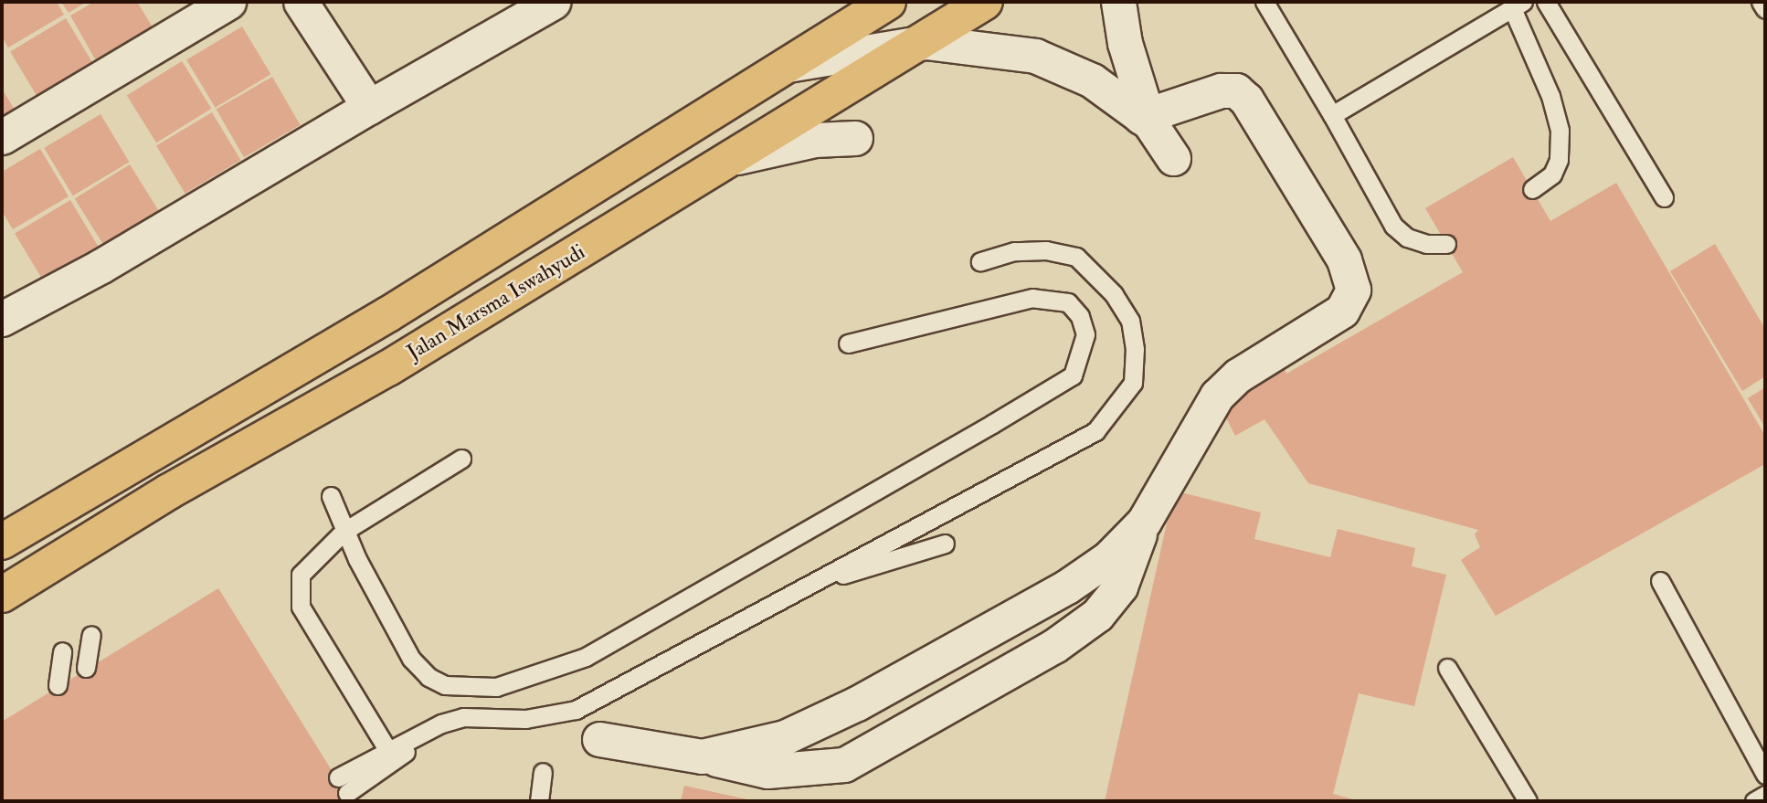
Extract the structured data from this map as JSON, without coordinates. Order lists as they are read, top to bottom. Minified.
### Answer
{"streets":{"highway":["Jalan Marsma Iswahyudi"]}}
